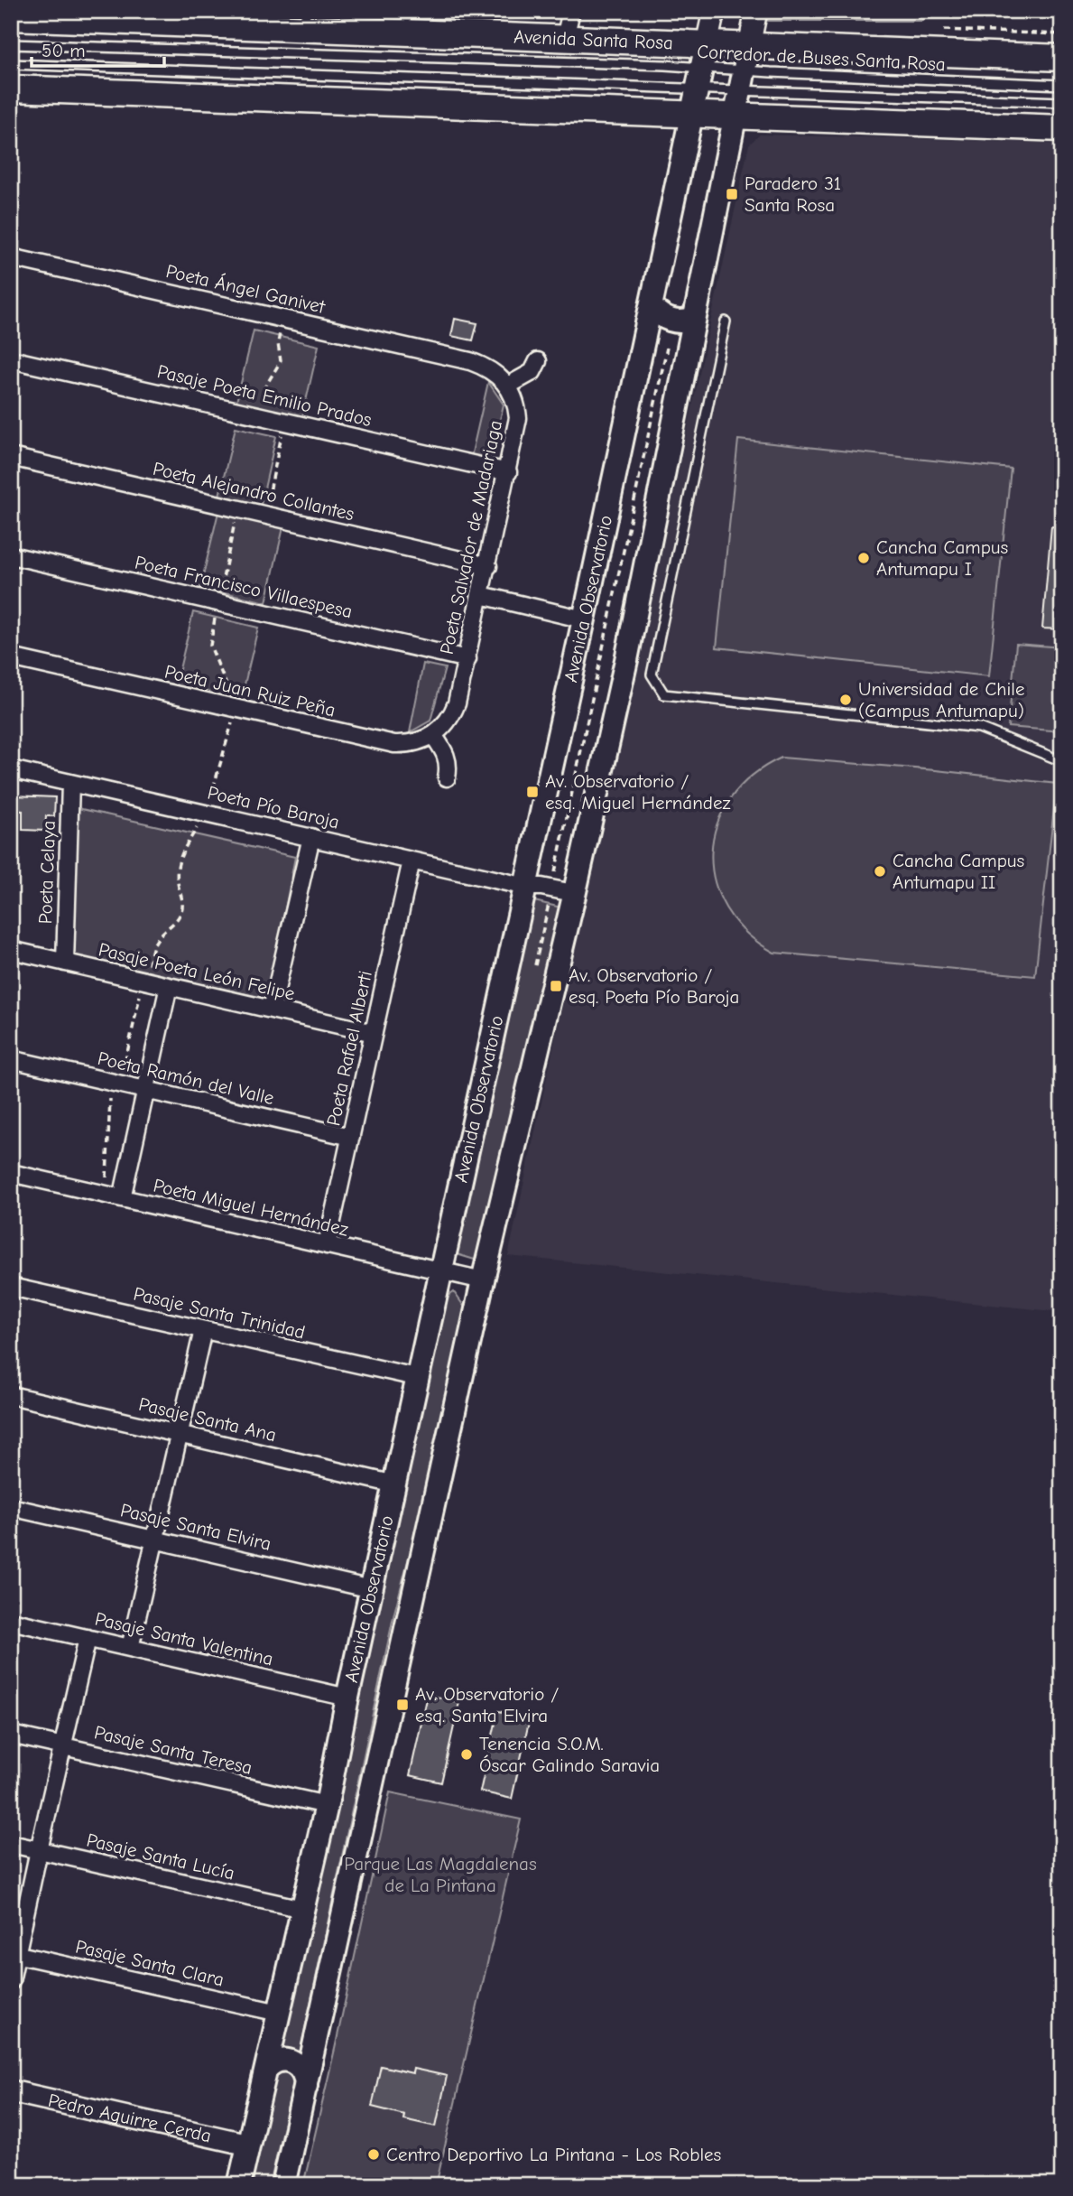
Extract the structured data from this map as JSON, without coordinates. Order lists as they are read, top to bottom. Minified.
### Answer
{"streets":{"main road":["Avenida Santa Rosa","Avenida Observatorio"],"street":["Poeta Ángel Ganivet","Pasaje Poeta Emilio Prados","Poeta Alejandro Collantes","Poeta Salvador de Madariaga","Poeta Francisco Villaespesa","Poeta Juan Ruiz Peña","Poeta Pío Baroja","Poeta Celaya","Pasaje Poeta León Felipe","Poeta Rafael Alberti","Poeta Ramón del Valle","Poeta Miguel Hernández","Pasaje Santa Trinidad","Pasaje Santa Ana","Pasaje Santa Elvira","Pasaje Santa Valentina","Pasaje Santa Teresa","Pasaje Santa Lucía","Pasaje Santa Clara","Pedro Aguirre Cerda"],"lane":["Corredor de Buses Santa Rosa"]},"crossings":[["Avenida Santa Rosa","Corredor de Buses Santa Rosa"],["Avenida Santa Rosa","Avenida Observatorio"],["Corredor de Buses Santa Rosa","Avenida Observatorio"],["Poeta Ángel Ganivet","Poeta Salvador de Madariaga"],["Pasaje Poeta Emilio Prados","Poeta Salvador de Madariaga"],["Poeta Alejandro Collantes","Poeta Salvador de Madariaga"],["Poeta Salvador de Madariaga","Poeta Francisco Villaespesa"],["Poeta Salvador de Madariaga","Poeta Juan Ruiz Peña"],["Avenida Observatorio","Poeta Pío Baroja"],["Avenida Observatorio","Poeta Miguel Hernández"],["Avenida Observatorio","Pasaje Santa Trinidad"],["Avenida Observatorio","Pasaje Santa Ana"],["Avenida Observatorio","Pasaje Santa Elvira"],["Avenida Observatorio","Pasaje Santa Valentina"],["Avenida Observatorio","Pasaje Santa Teresa"],["Avenida Observatorio","Pasaje Santa Lucía"],["Avenida Observatorio","Pasaje Santa Clara"],["Avenida Observatorio","Pedro Aguirre Cerda"],["Poeta Pío Baroja","Poeta Celaya"],["Poeta Pío Baroja","Poeta Rafael Alberti"],["Poeta Celaya","Pasaje Poeta León Felipe"],["Pasaje Poeta León Felipe","Poeta Rafael Alberti"],["Poeta Rafael Alberti","Poeta Ramón del Valle"],["Poeta Rafael Alberti","Poeta Miguel Hernández"]],"parks":["Parque Las Magdalenas de La Pintana"],"places":{"transit":["Paradero 31 Santa Rosa","Av. Observatorio / esq. Miguel Hernández","Av. Observatorio / esq. Poeta Pío Baroja","Av. Observatorio / esq. Santa Elvira"],"other":["Cancha Campus Antumapu I","Universidad de Chile (Campus Antumapu)","Cancha Campus Antumapu II","Tenencia S.O.M. Óscar Galindo Saravia","Centro Deportivo La Pintana - Los Robles"]},"scale_bar":"50 m"}
